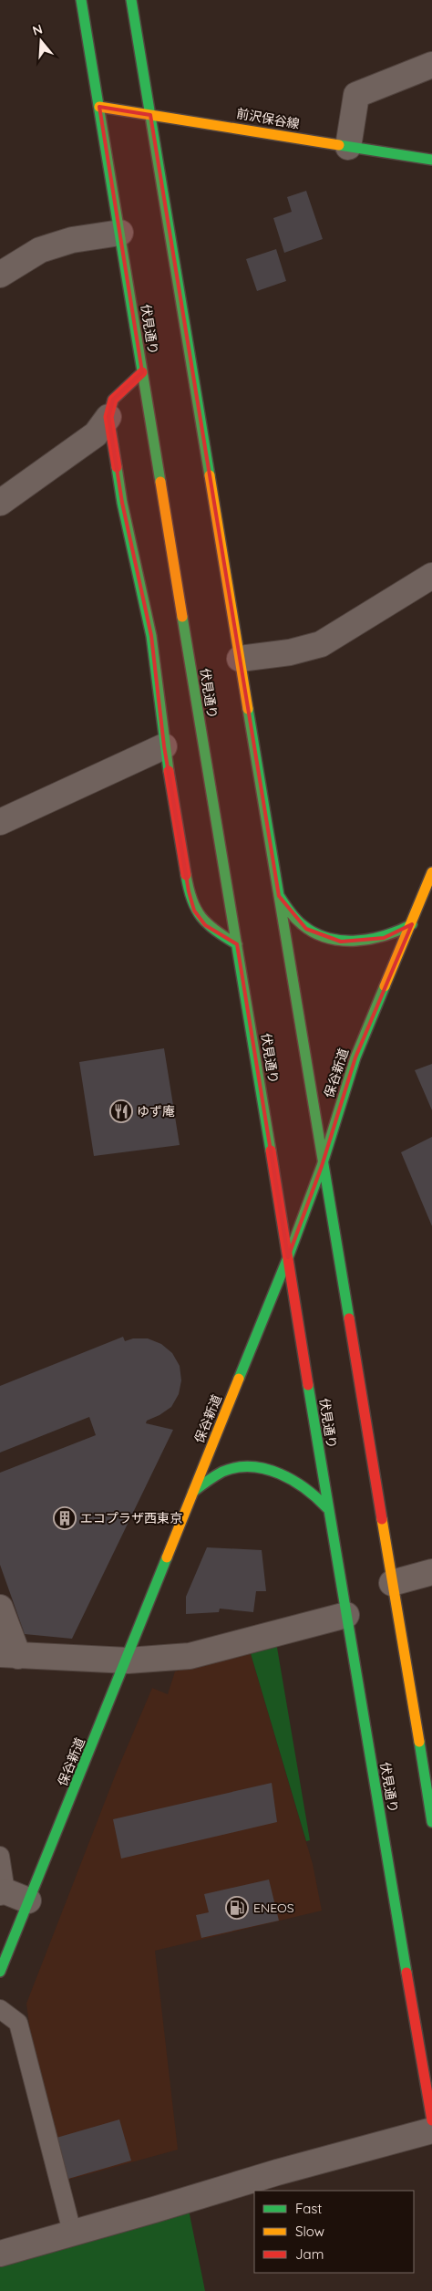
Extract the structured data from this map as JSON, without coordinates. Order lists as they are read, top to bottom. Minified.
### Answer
{"streets":{"main road":["前沢保谷線","伏見通り","保谷新道"]},"crossings":[["前沢保谷線","伏見通り"],["伏見通り","保谷新道"]],"places":{"restaurant":["ゆず庵"],"building":["エコプラザ西東京"],"fuel station":["ENEOS"]},"legend":["Fast","Slow","Jam"],"north":"top"}
